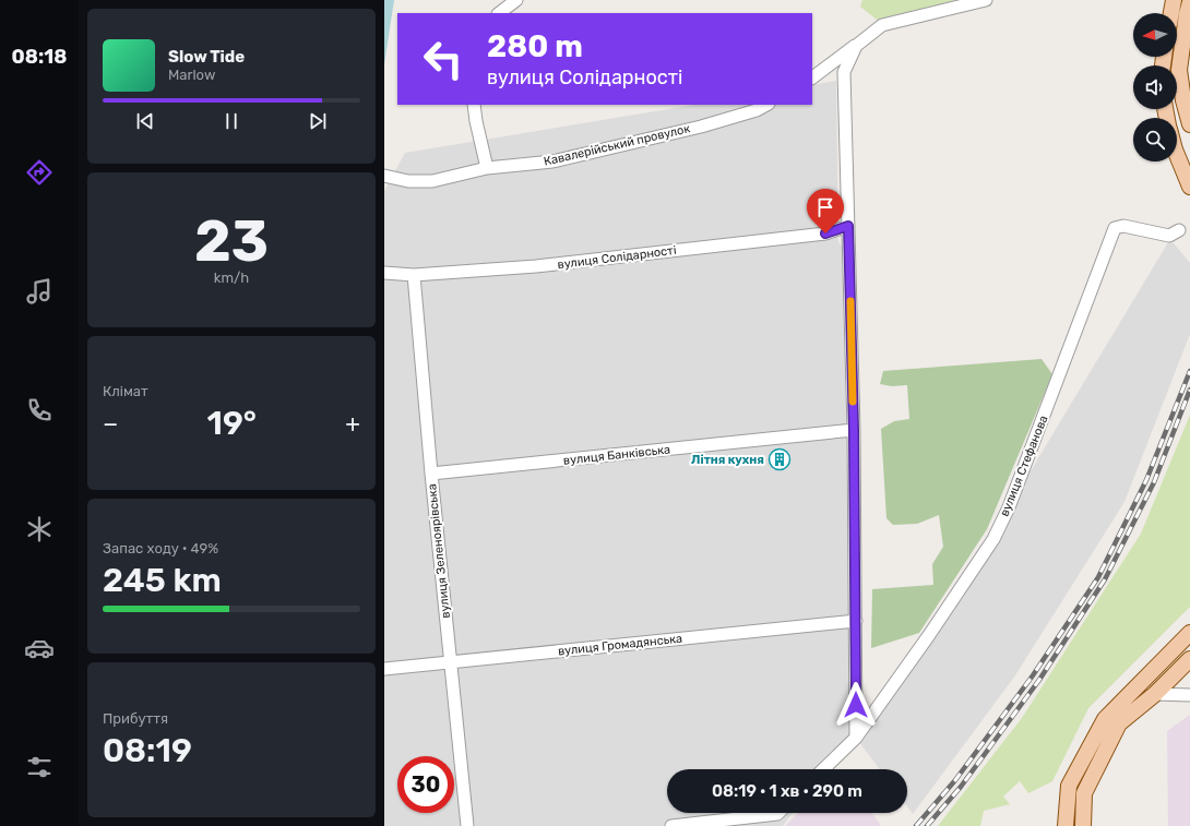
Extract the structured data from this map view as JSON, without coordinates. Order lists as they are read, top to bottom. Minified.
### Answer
{"streets":{"street":["Кавалерійський провулок","вулиця Солідарності","вулиця Банківська","вулиця Стефанова","вулиця Зеленоярівська","вулиця Громадянська"]},"crossings":[["вулиця Солідарності","вулиця Зеленоярівська"],["вулиця Банківська","вулиця Зеленоярівська"],["вулиця Зеленоярівська","вулиця Громадянська"]],"places":{"building":["Літня кухня"]},"north":"left","page":{"tabs":"08:18","turn":["280 m","вулиця Солідарності"],"song":["Slow Tide","Marlow"],"tile":[["23","km/h"],"Клімат",["Запас ходу · 49%","245 km"],["Прибуття","08:19"]],"heat":["−","19°","+"],"limit":"30","trip":"08:19 · 1 хв · 290 m"}}
